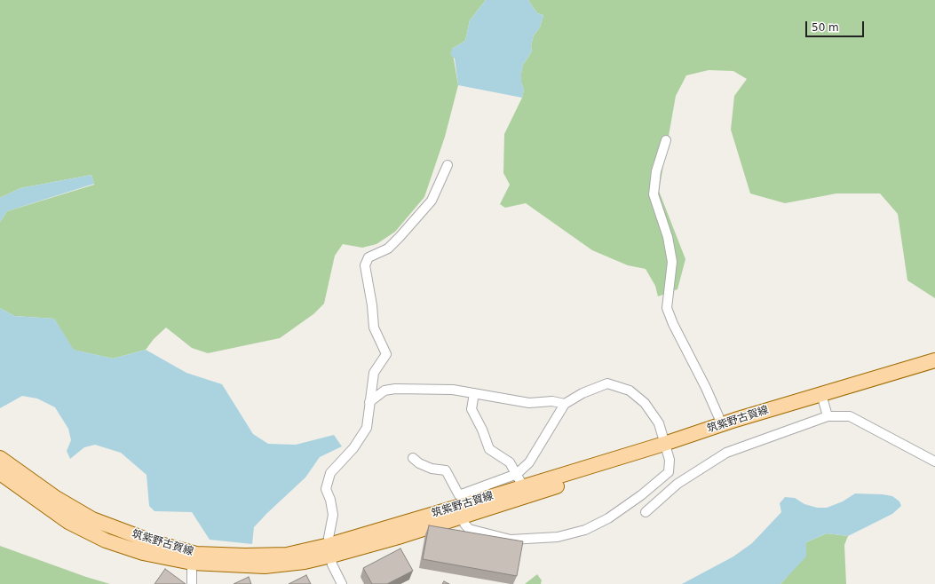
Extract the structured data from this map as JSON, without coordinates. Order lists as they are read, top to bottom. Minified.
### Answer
{"streets":{"main road":["筑紫野古賀線"]},"scale_bar":"50 m"}
